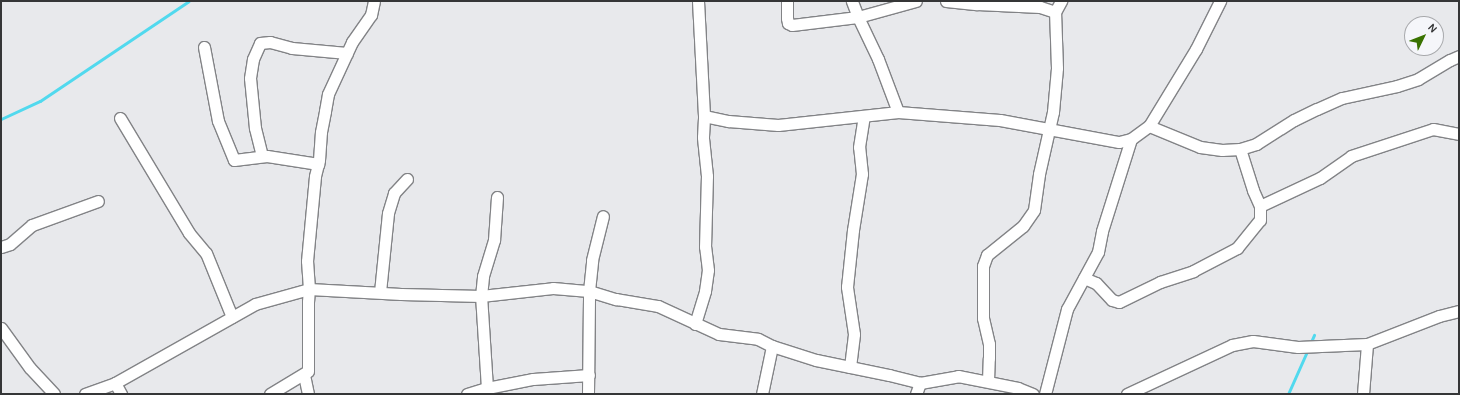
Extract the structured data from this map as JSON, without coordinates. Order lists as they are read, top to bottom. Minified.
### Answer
{"north":"top right"}
